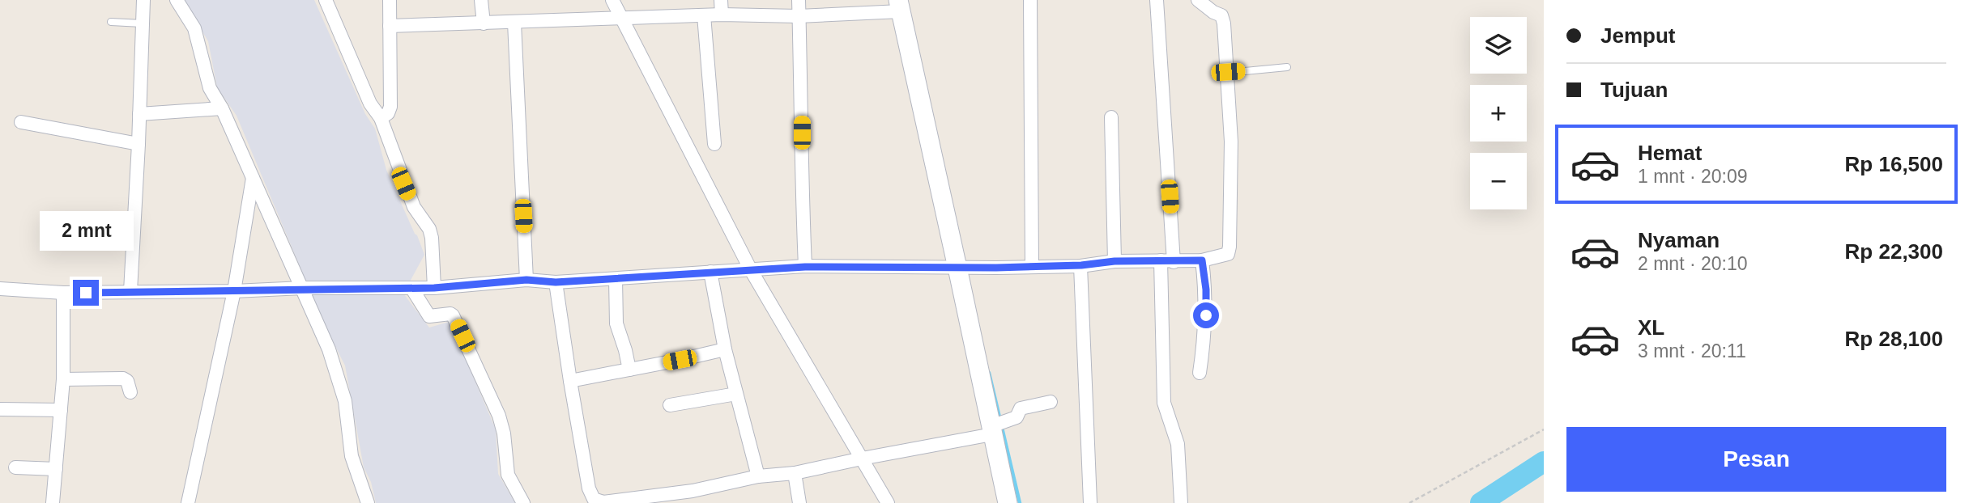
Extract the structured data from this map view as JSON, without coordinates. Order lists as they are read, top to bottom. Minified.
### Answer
{"page":{"banner":["Jemput","Tujuan"],"map_buttons":["+","−"],"list":[{"name":"Hemat","note":"1 mnt · 20:09","value":"Rp 16,500"},{"name":"Nyaman","note":"2 mnt · 20:10","value":"Rp 22,300"},{"name":"XL","note":"3 mnt · 20:11","value":"Rp 28,100"}],"bubble":"2 mnt","buttons":"Pesan"}}
